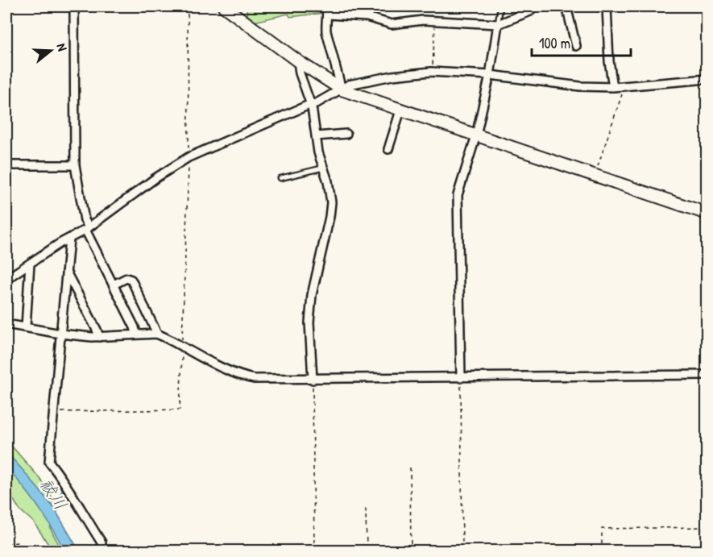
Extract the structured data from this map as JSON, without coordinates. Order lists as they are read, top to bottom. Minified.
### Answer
{"water":["祓川"],"scale_bar":"100 m","north":"right"}
